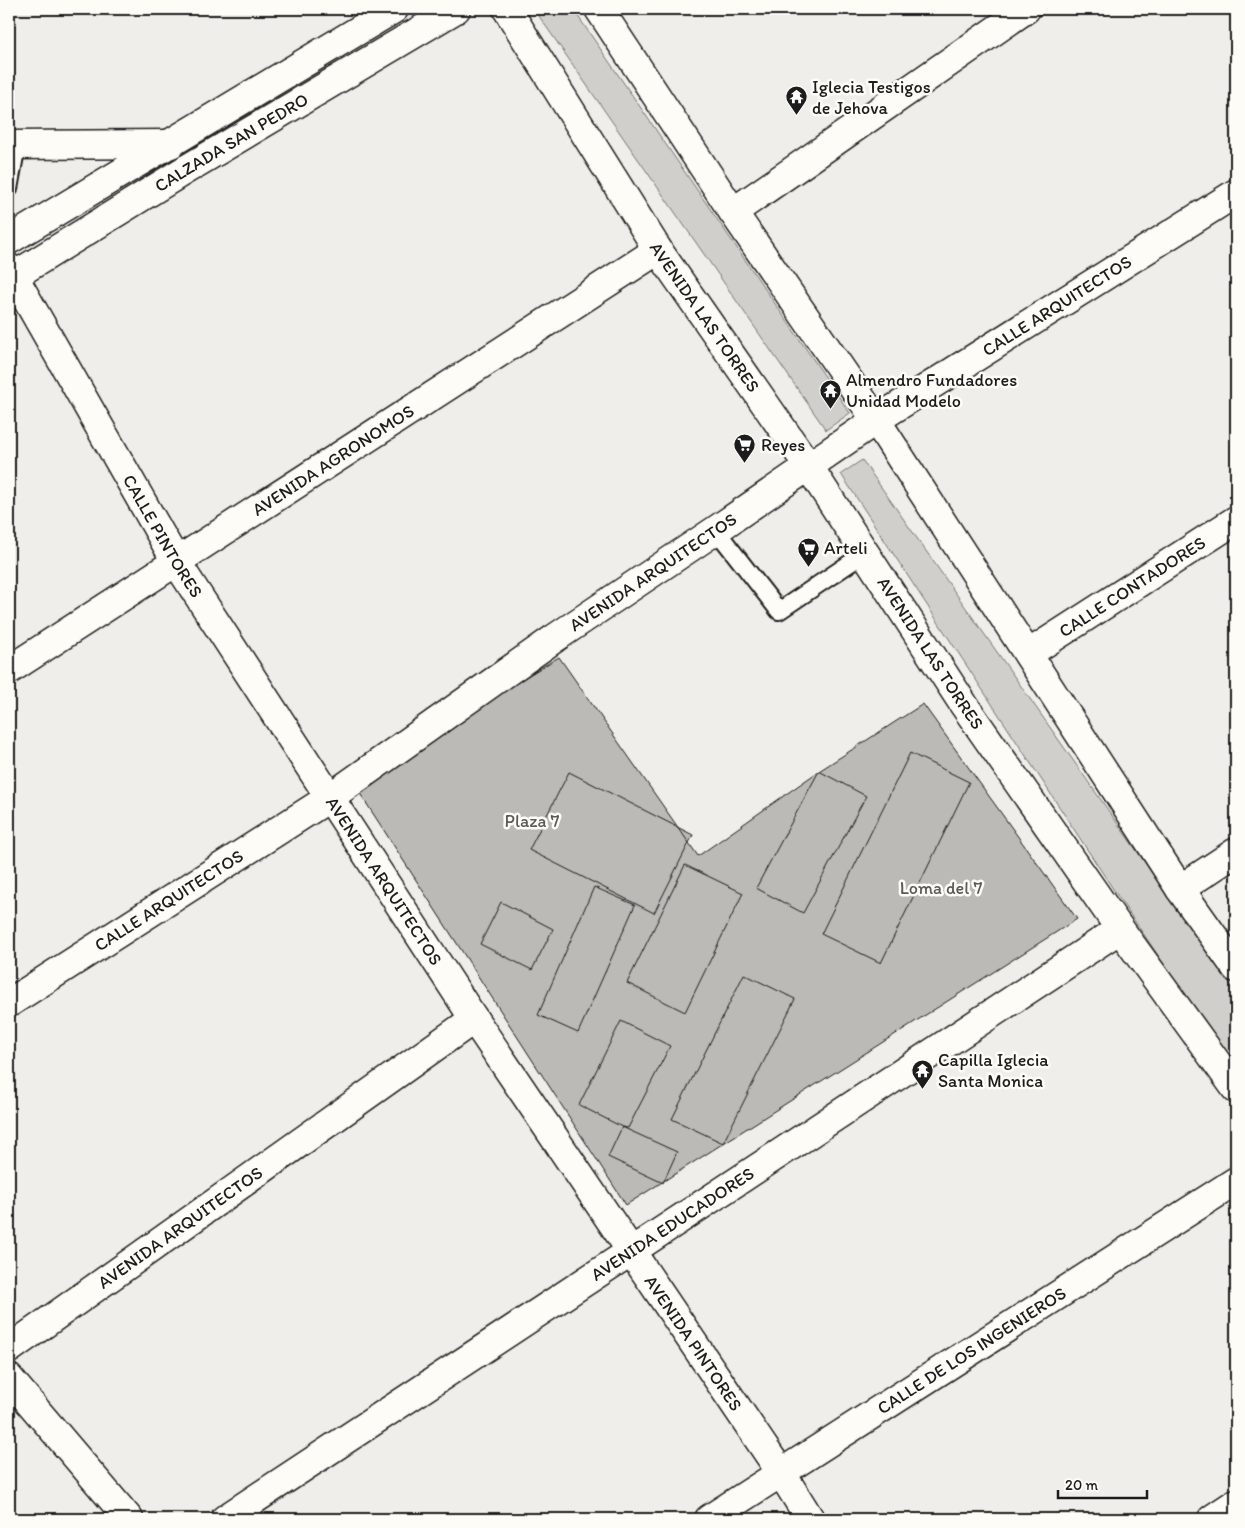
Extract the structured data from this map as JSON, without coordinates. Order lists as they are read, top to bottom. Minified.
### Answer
{"streets":{"street":["CALZADA SAN PEDRO","CALLE ARQUITECTOS","AVENIDA LAS TORRES","AVENIDA AGRONOMOS","CALLE PINTORES","AVENIDA ARQUITECTOS","CALLE CONTADORES","AVENIDA EDUCADORES","AVENIDA PINTORES","CALLE DE LOS INGENIEROS"]},"crossings":[["CALZADA SAN PEDRO","CALLE PINTORES"],["CALLE ARQUITECTOS","CALLE PINTORES"],["CALLE ARQUITECTOS","AVENIDA ARQUITECTOS"],["AVENIDA LAS TORRES","AVENIDA AGRONOMOS"],["AVENIDA LAS TORRES","AVENIDA ARQUITECTOS"],["AVENIDA LAS TORRES","AVENIDA EDUCADORES"],["AVENIDA AGRONOMOS","CALLE PINTORES"],["CALLE PINTORES","AVENIDA ARQUITECTOS"],["AVENIDA ARQUITECTOS","AVENIDA PINTORES"],["AVENIDA EDUCADORES","AVENIDA PINTORES"],["AVENIDA PINTORES","CALLE DE LOS INGENIEROS"]],"parks":["Plaza 7","Loma del 7"],"places":{"temple":["Iglecia Testigos de Jehova","Almendro Fundadores Unidad Modelo","Capilla Iglecia Santa Monica"],"supermarket":["Reyes","Arteli"]},"scale_bar":"20 m"}
